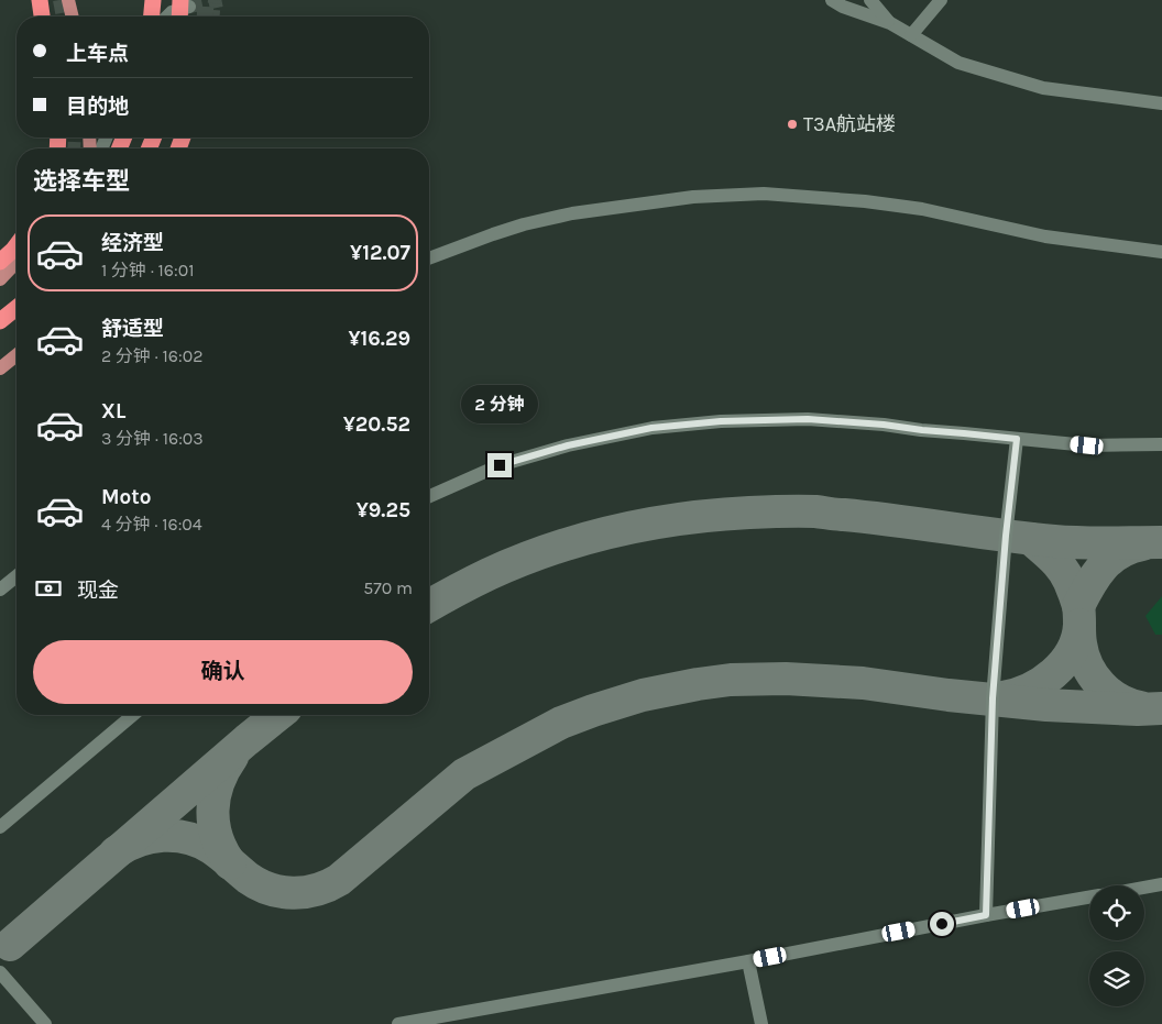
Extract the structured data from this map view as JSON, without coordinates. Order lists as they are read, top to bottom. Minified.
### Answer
{"places":["T3A航站楼"],"page":{"banner":["上车点","目的地"],"heading":"选择车型","list":[{"name":"经济型","note":"1 分钟 · 16:01","value":"¥12.07"},{"name":"舒适型","note":"2 分钟 · 16:02","value":"¥16.29"},{"name":"XL","note":"3 分钟 · 16:03","value":"¥20.52"},{"name":"Moto","note":"4 分钟 · 16:04","value":"¥9.25"}],"bubble":"2 分钟","pay":["现金","570 m"],"buttons":"确认"}}
